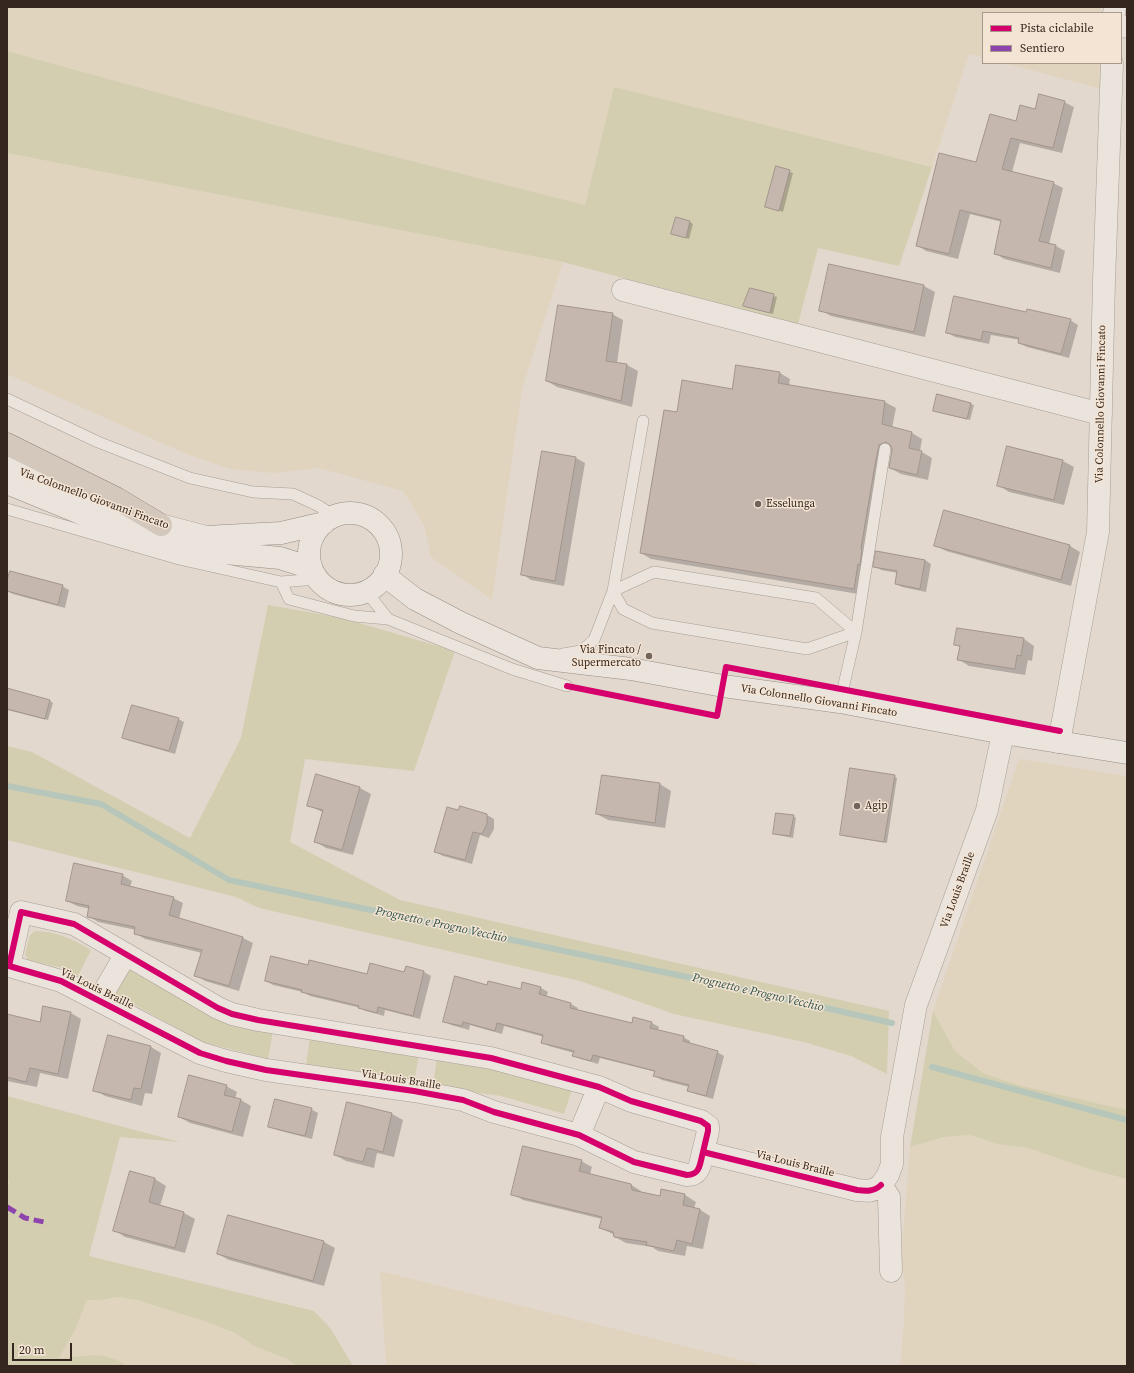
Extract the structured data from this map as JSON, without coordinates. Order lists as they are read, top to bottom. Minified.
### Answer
{"streets":{"street":["Via Colonnello Giovanni Fincato","Via Louis Braille"]},"crossings":[["Via Colonnello Giovanni Fincato","Via Louis Braille"]],"water":["Prognetto e Progno Vecchio"],"places":["Esselunga","Via Fincato / Supermercato","Agip"],"legend":["Pista ciclabile","Sentiero"],"scale_bar":"20 m"}
